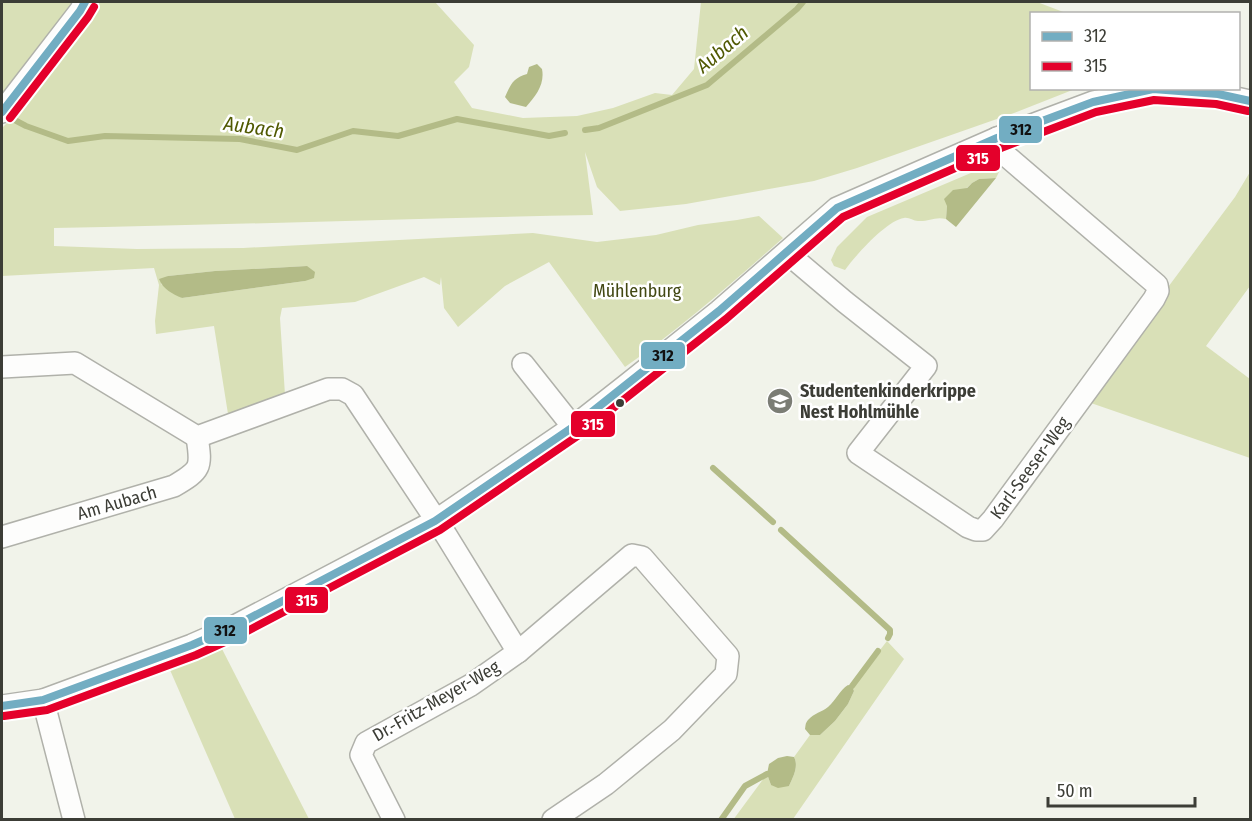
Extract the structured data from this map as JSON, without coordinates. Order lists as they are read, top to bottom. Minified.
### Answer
{"streets":{"street":["Karl-Seeser-Weg","Am Aubach","Dr.-Fritz-Meyer-Weg"]},"water":["Aubach"],"parks":["Mühlenburg"],"places":{"school or university":["Studentenkinderkrippe Nest Hohlmühle"]},"lines":["transit line 312","transit line 315"],"legend":["312","315"],"scale_bar":"50 m"}
